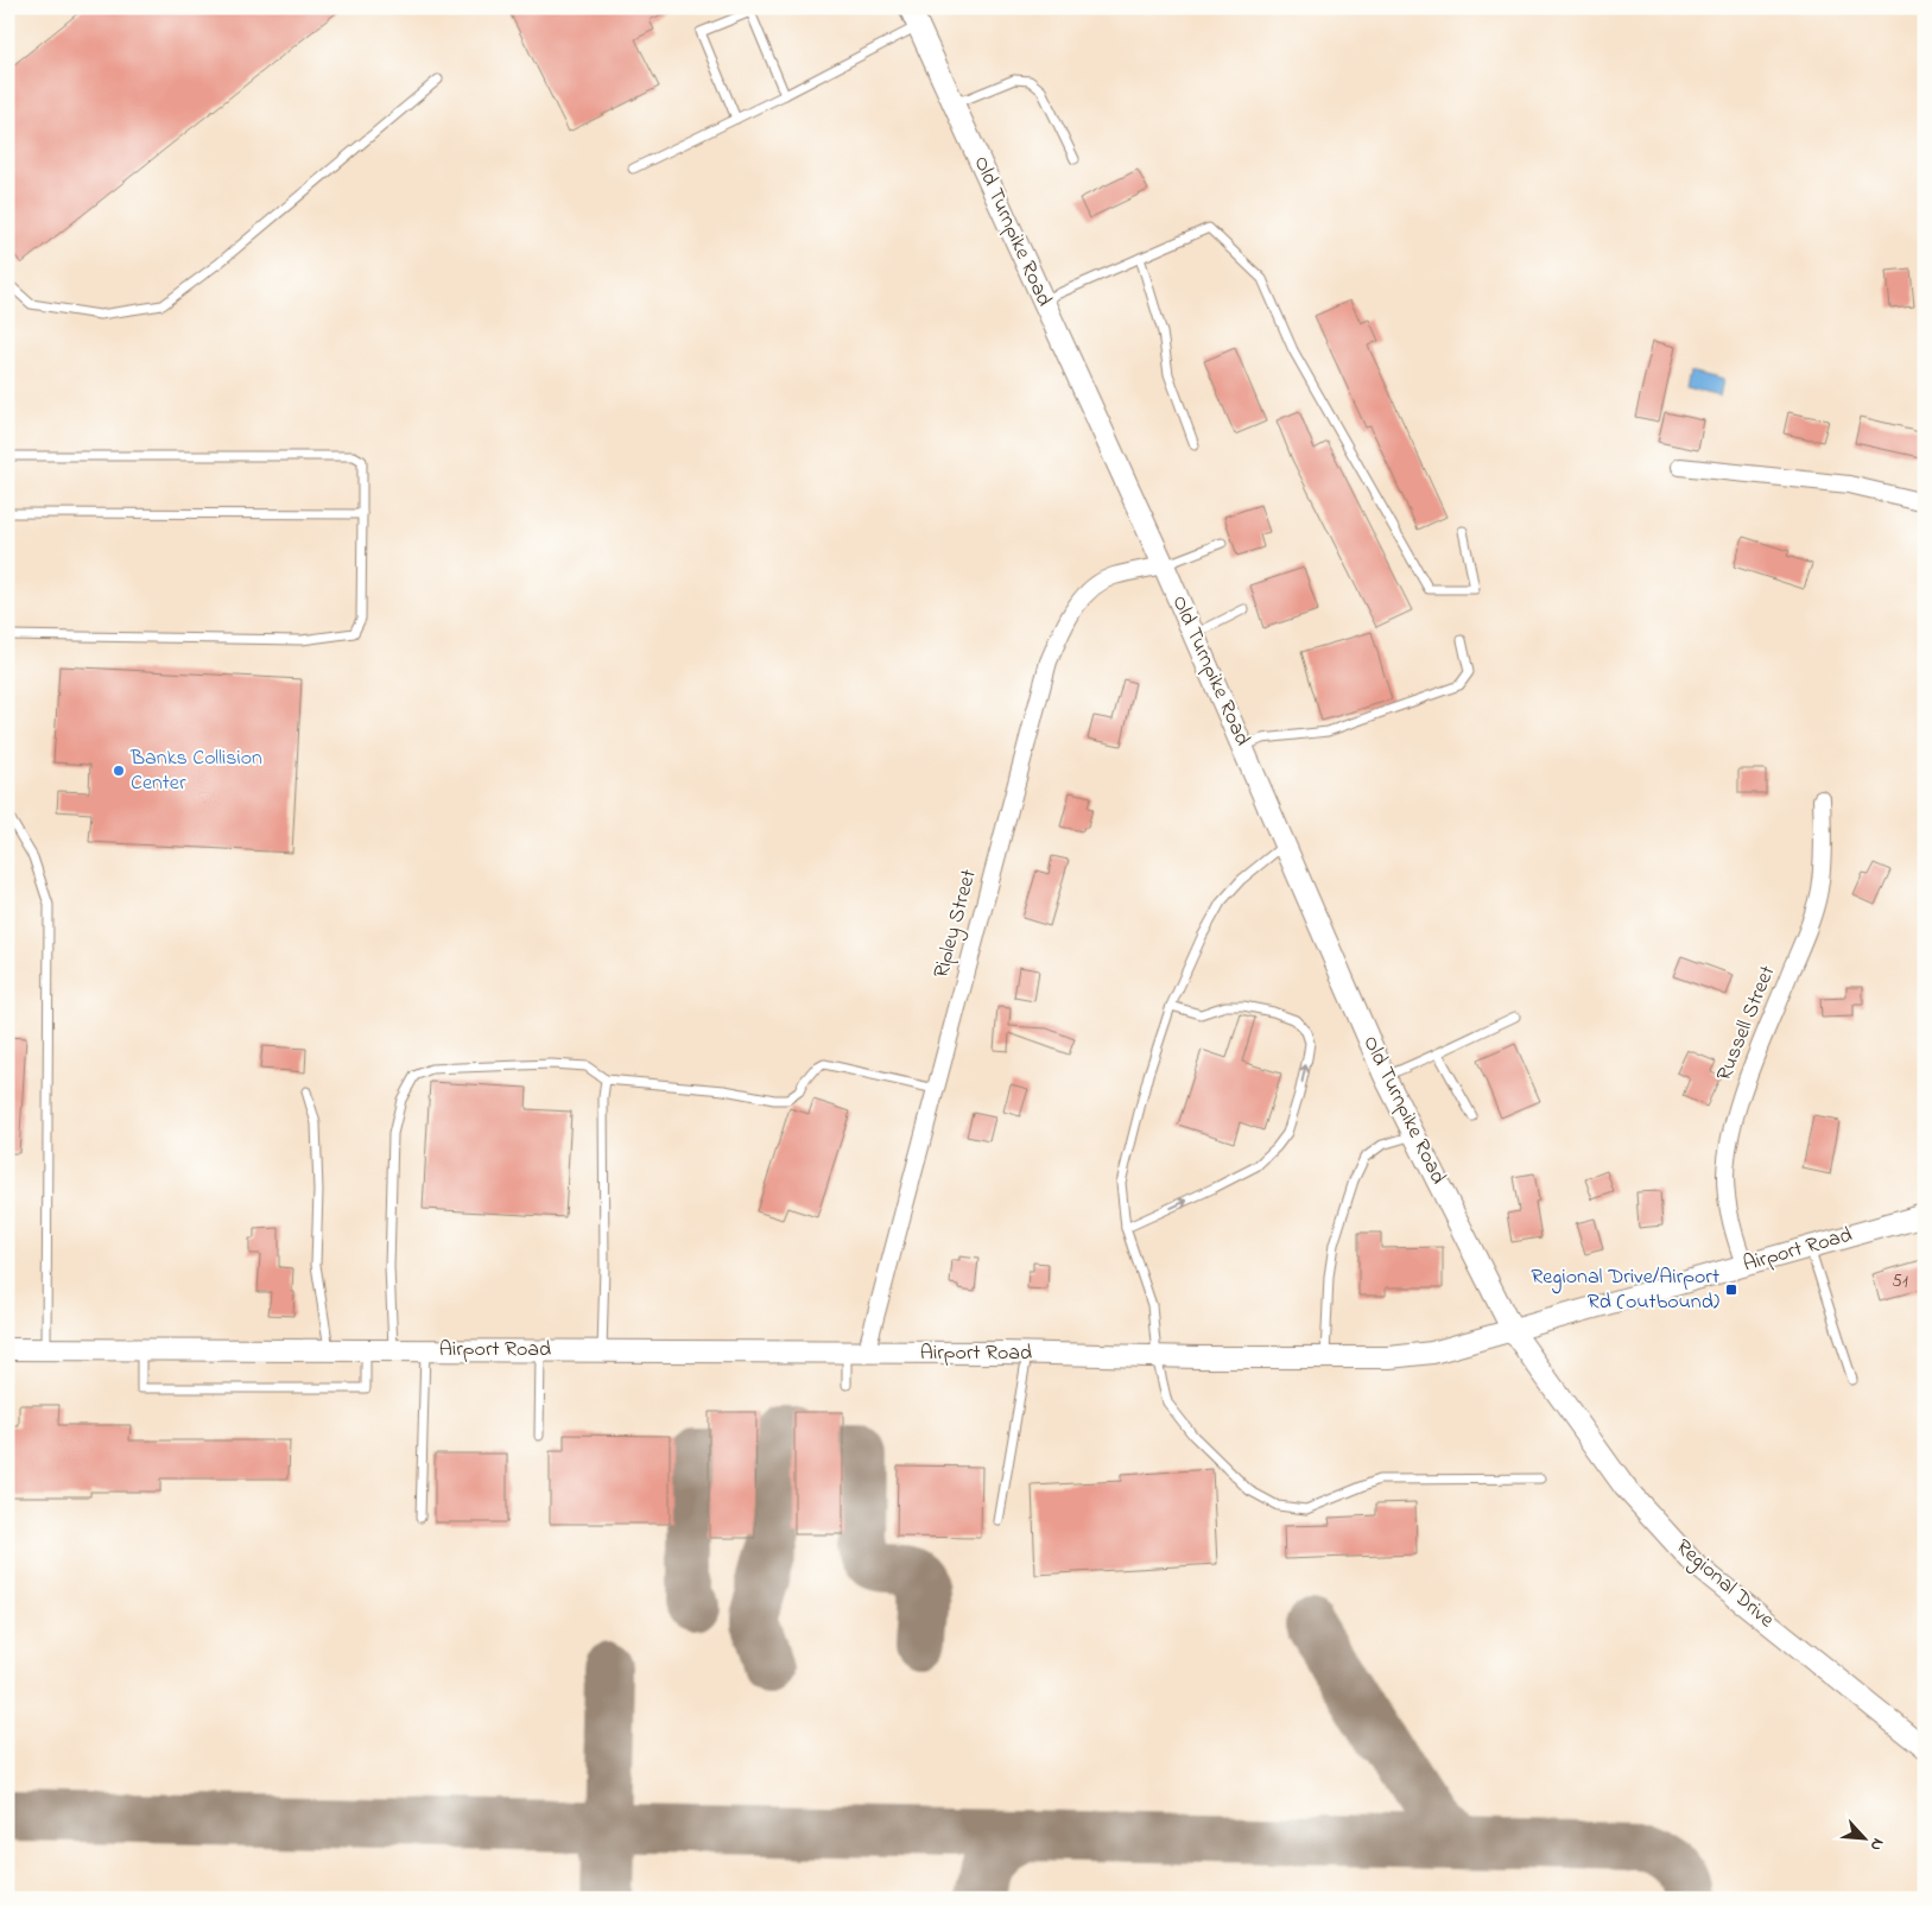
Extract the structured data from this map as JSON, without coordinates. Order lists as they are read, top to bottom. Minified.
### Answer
{"streets":{"street":["Old Turnpike Road","Ripley Street","Russell Street","Airport Road","Regional Drive"]},"crossings":[["Old Turnpike Road","Ripley Street"],["Old Turnpike Road","Airport Road"],["Old Turnpike Road","Regional Drive"],["Ripley Street","Airport Road"],["Russell Street","Airport Road"],["Airport Road","Regional Drive"]],"places":{"other":["Banks Collision Center"],"transit":["Regional Drive/Airport Rd (outbound)"]},"house_numbers":["51"],"north":"bottom right"}
